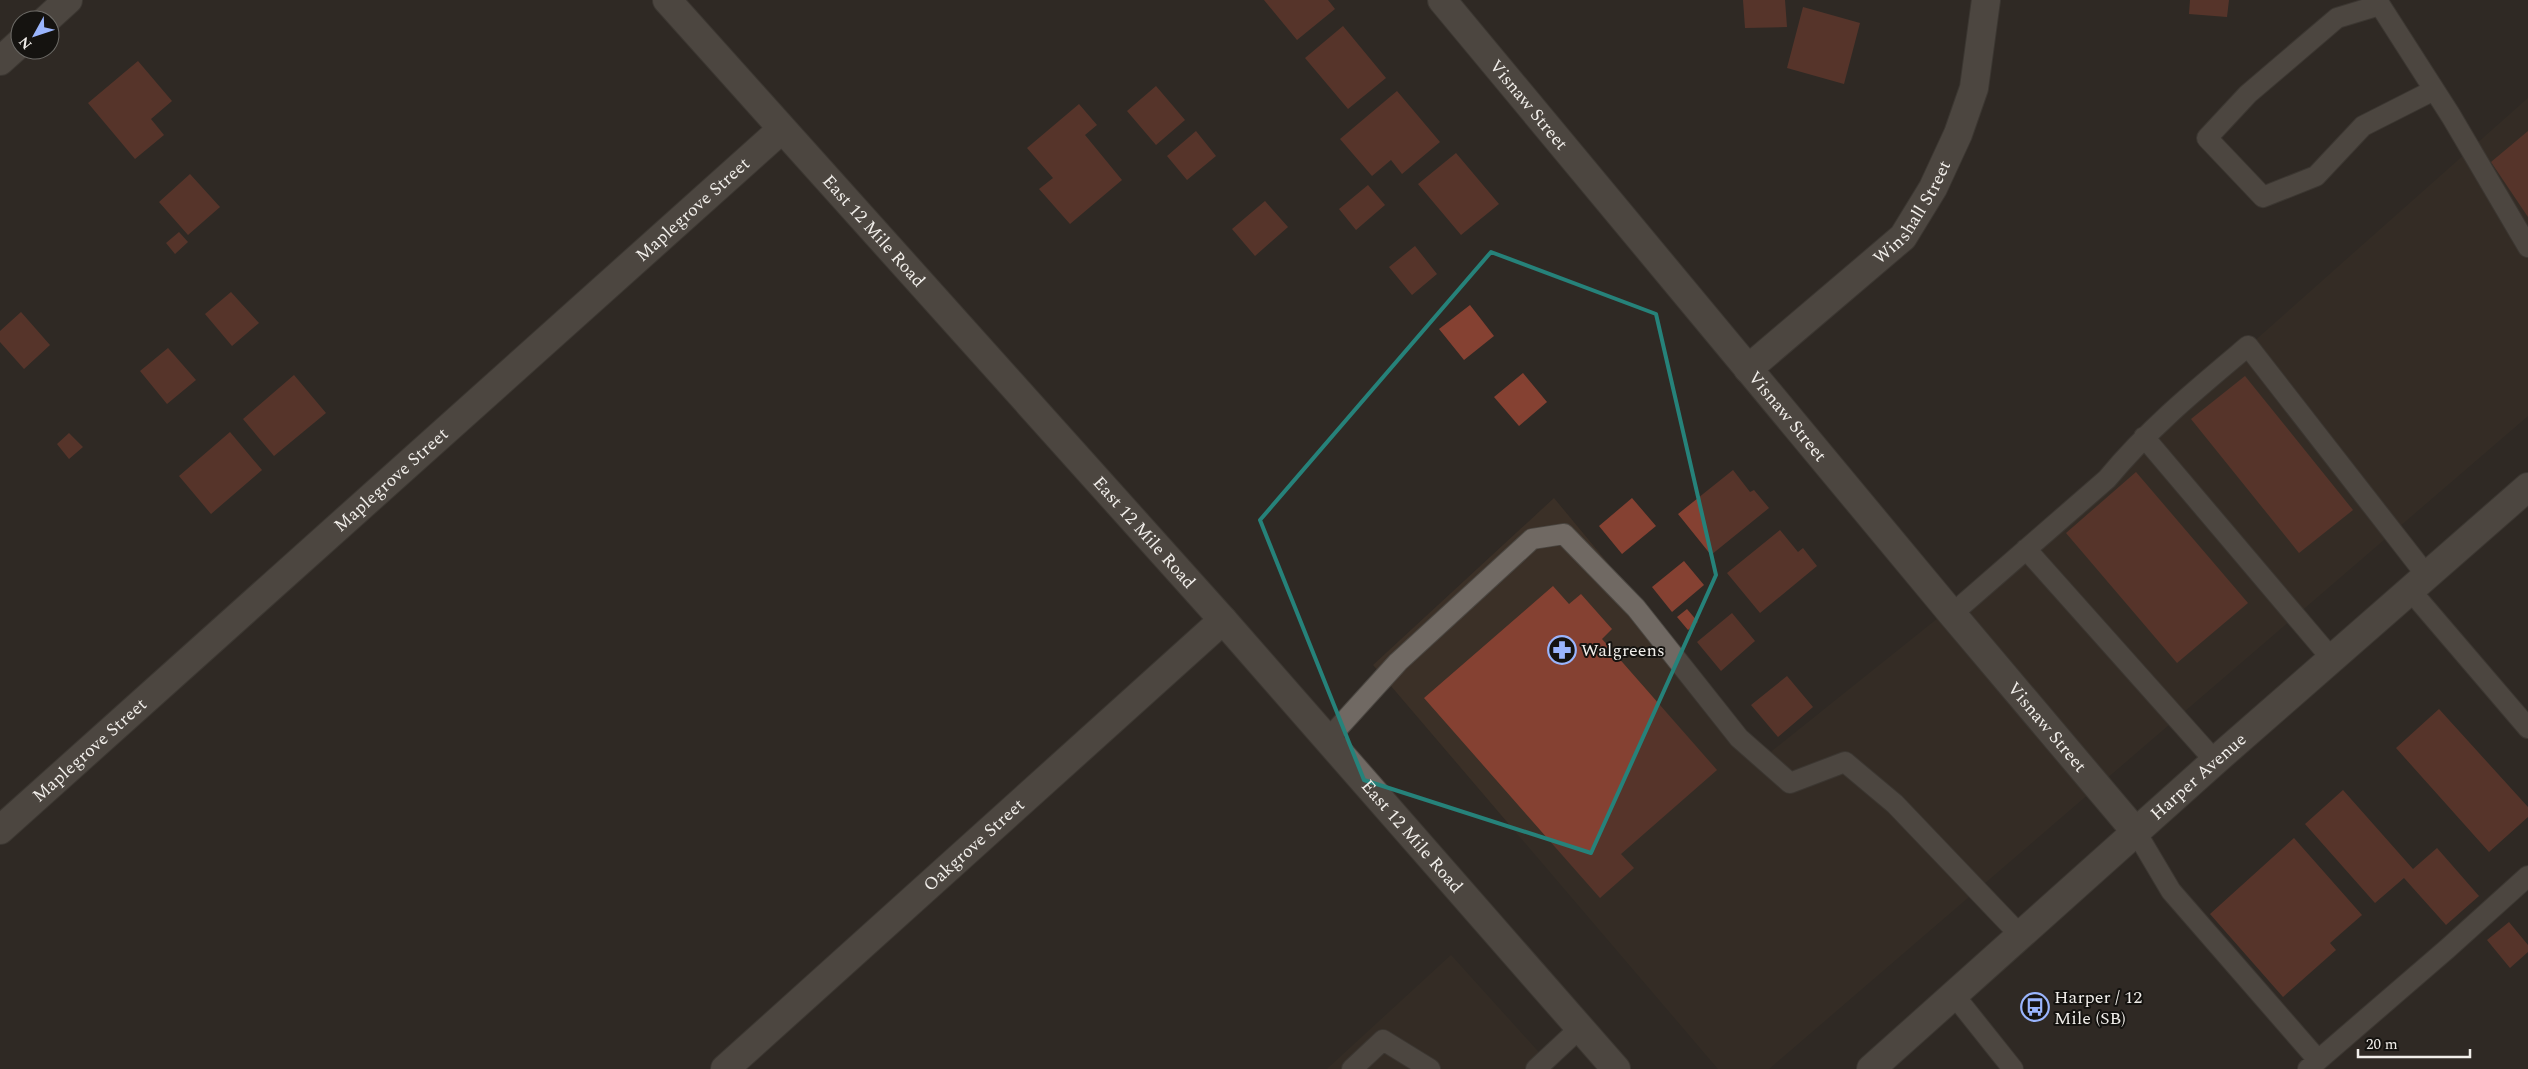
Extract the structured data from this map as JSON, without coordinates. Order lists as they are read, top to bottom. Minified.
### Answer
{"streets":{"street":["Visnaw Street","Maplegrove Street","Winshall Street","East 12 Mile Road","Harper Avenue","Oakgrove Street"]},"crossings":[["Visnaw Street","Winshall Street"],["Visnaw Street","Harper Avenue"],["Maplegrove Street","East 12 Mile Road"],["East 12 Mile Road","Oakgrove Street"]],"places":{"pharmacy":["Walgreens"],"bus stop":["Harper / 12 Mile (SB)"]},"scale_bar":"20 m","north":"bottom left"}
